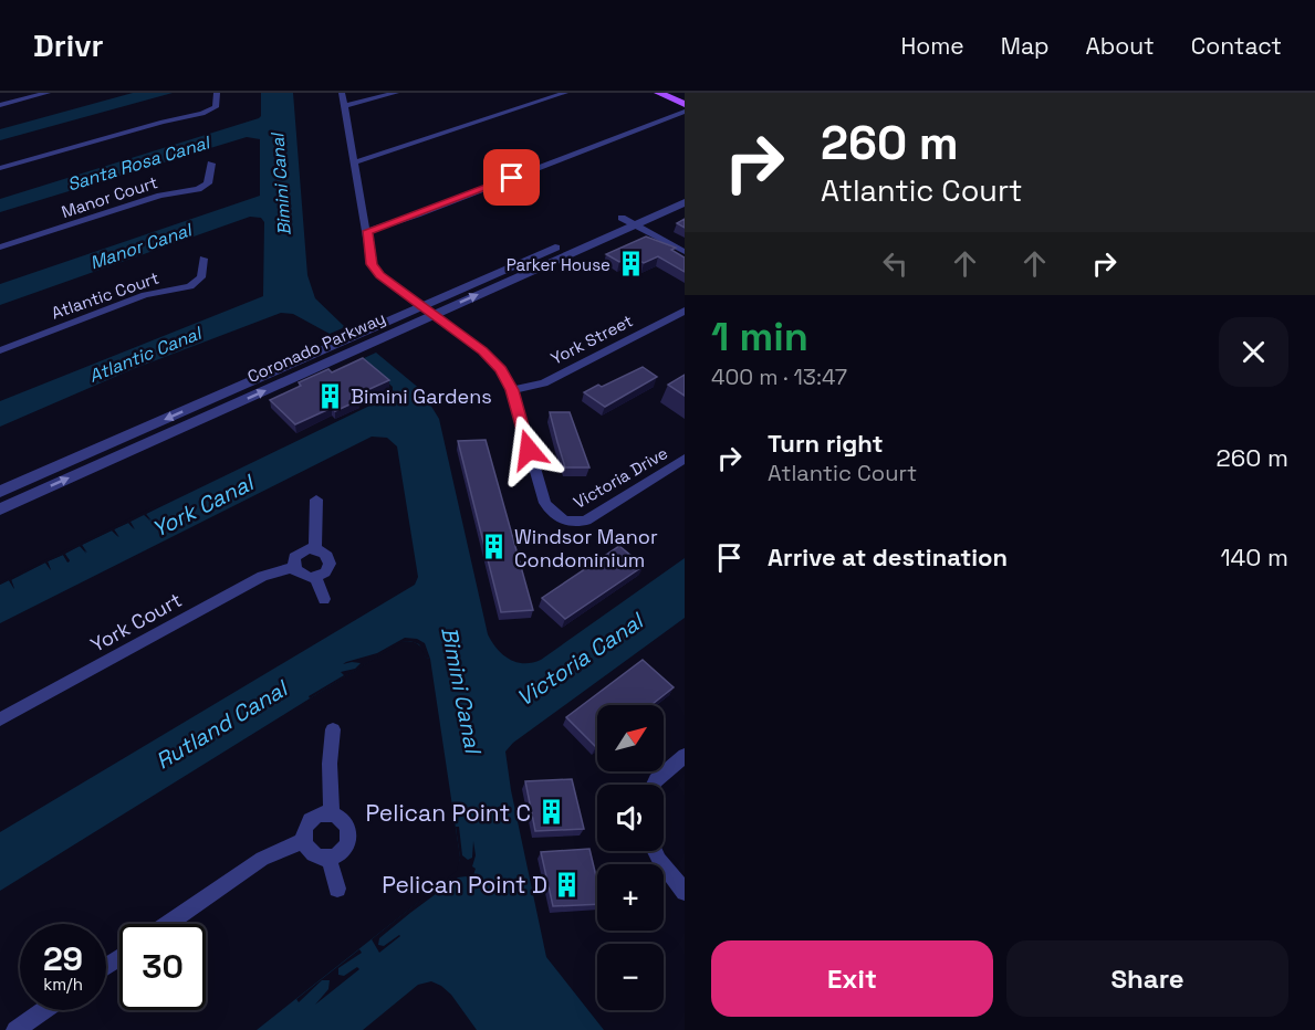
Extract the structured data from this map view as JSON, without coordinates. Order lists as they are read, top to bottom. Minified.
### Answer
{"streets":{"street":["Manor Court","Atlantic Court","York Street","Coronado Parkway","Victoria Drive","York Court"]},"crossings":[["York Street","Victoria Drive"],["Coronado Parkway","Victoria Drive"]],"water":["Santa Rosa Canal","Bimini Canal","Manor Canal","Atlantic Canal","York Canal","Victoria Canal","Rutland Canal"],"places":{"building":["Parker House","Bimini Gardens","Windsor Manor Condominium","Pelican Point C","Pelican Point D"]},"north":"top right","page":{"header":"Drivr","nav":["Home","Map","About","Contact"],"turn":["260 m","Atlantic Court"],"heading":["1 min","400 m · 13:47"],"list":[{"name":"Turn right","note":"Atlantic Court","value":"260 m"},{"name":"Arrive at destination","value":"140 m"}],"map_buttons":["+","−"],"speed":"29 km/h","limit":"30","buttons":["Exit","Share"]}}
